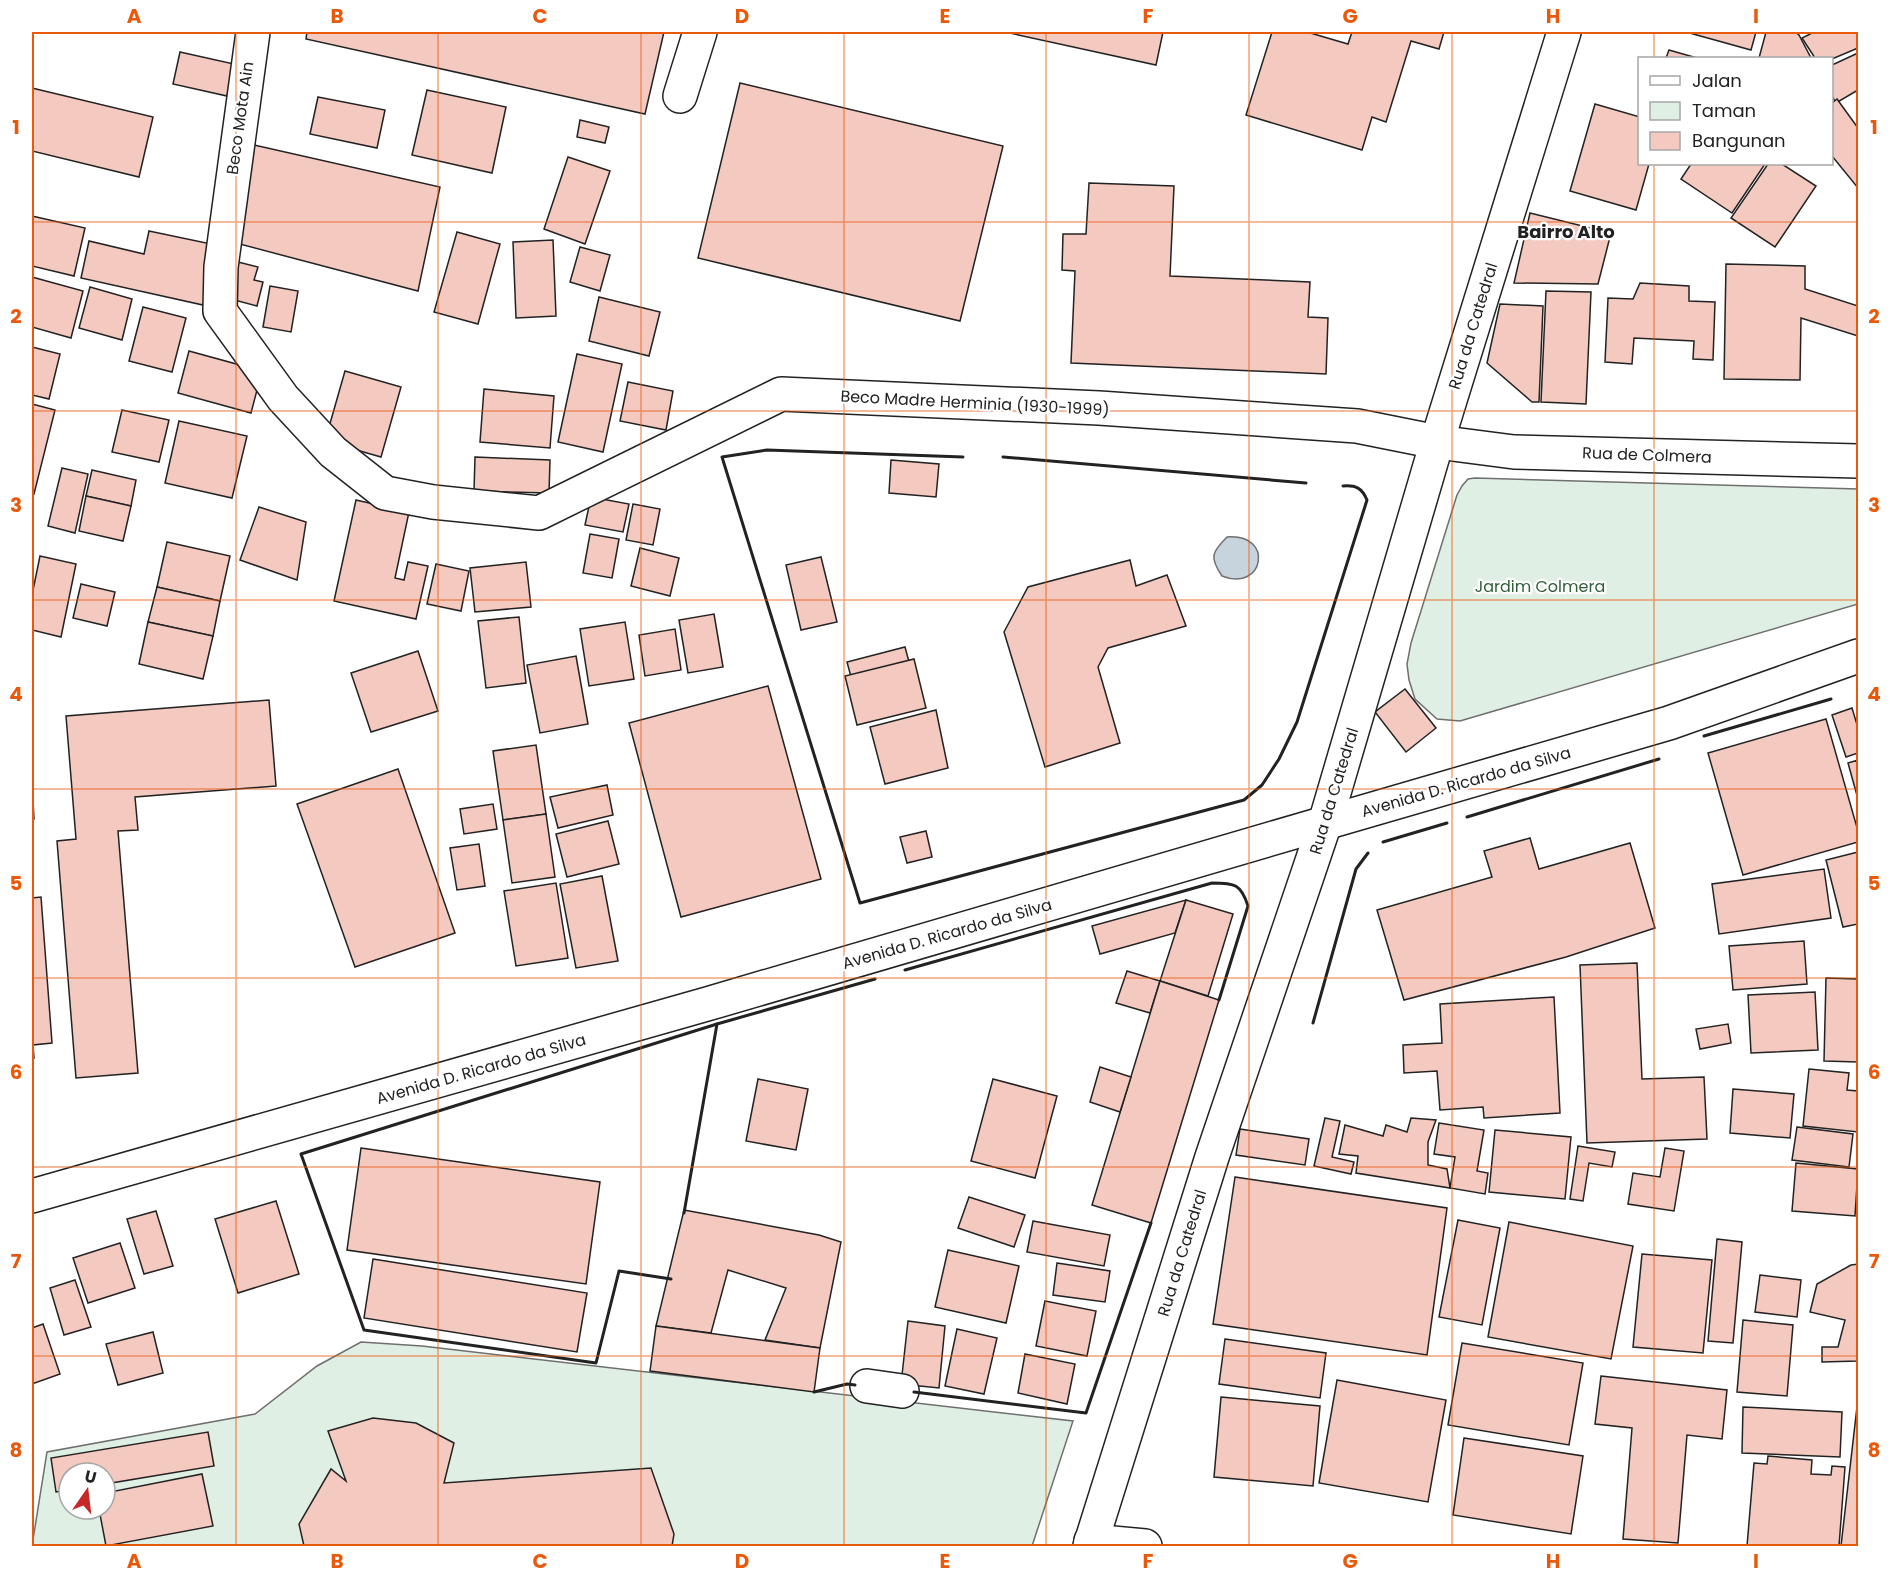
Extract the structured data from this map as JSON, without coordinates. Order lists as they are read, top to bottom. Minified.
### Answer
{"streets":{"main road":["Beco Mota Ain","Rua da Catedral","Beco Madre Herminia (1930-1999)","Rua de Colmera","Avenida D. Ricardo da Silva"]},"crossings":[["Beco Mota Ain","Beco Madre Herminia (1930-1999)"],["Rua da Catedral","Beco Madre Herminia (1930-1999)"],["Rua da Catedral","Rua de Colmera"],["Rua da Catedral","Avenida D. Ricardo da Silva"],["Beco Madre Herminia (1930-1999)","Rua de Colmera"]],"districts":["Bairro Alto"],"parks":["Jardim Colmera"],"legend":["Jalan","Taman","Bangunan"],"north":"top","grid":{"columns":["A","B","C","D","E","F","G","H","I"],"rows":["1","2","3","4","5","6","7","8"]}}
